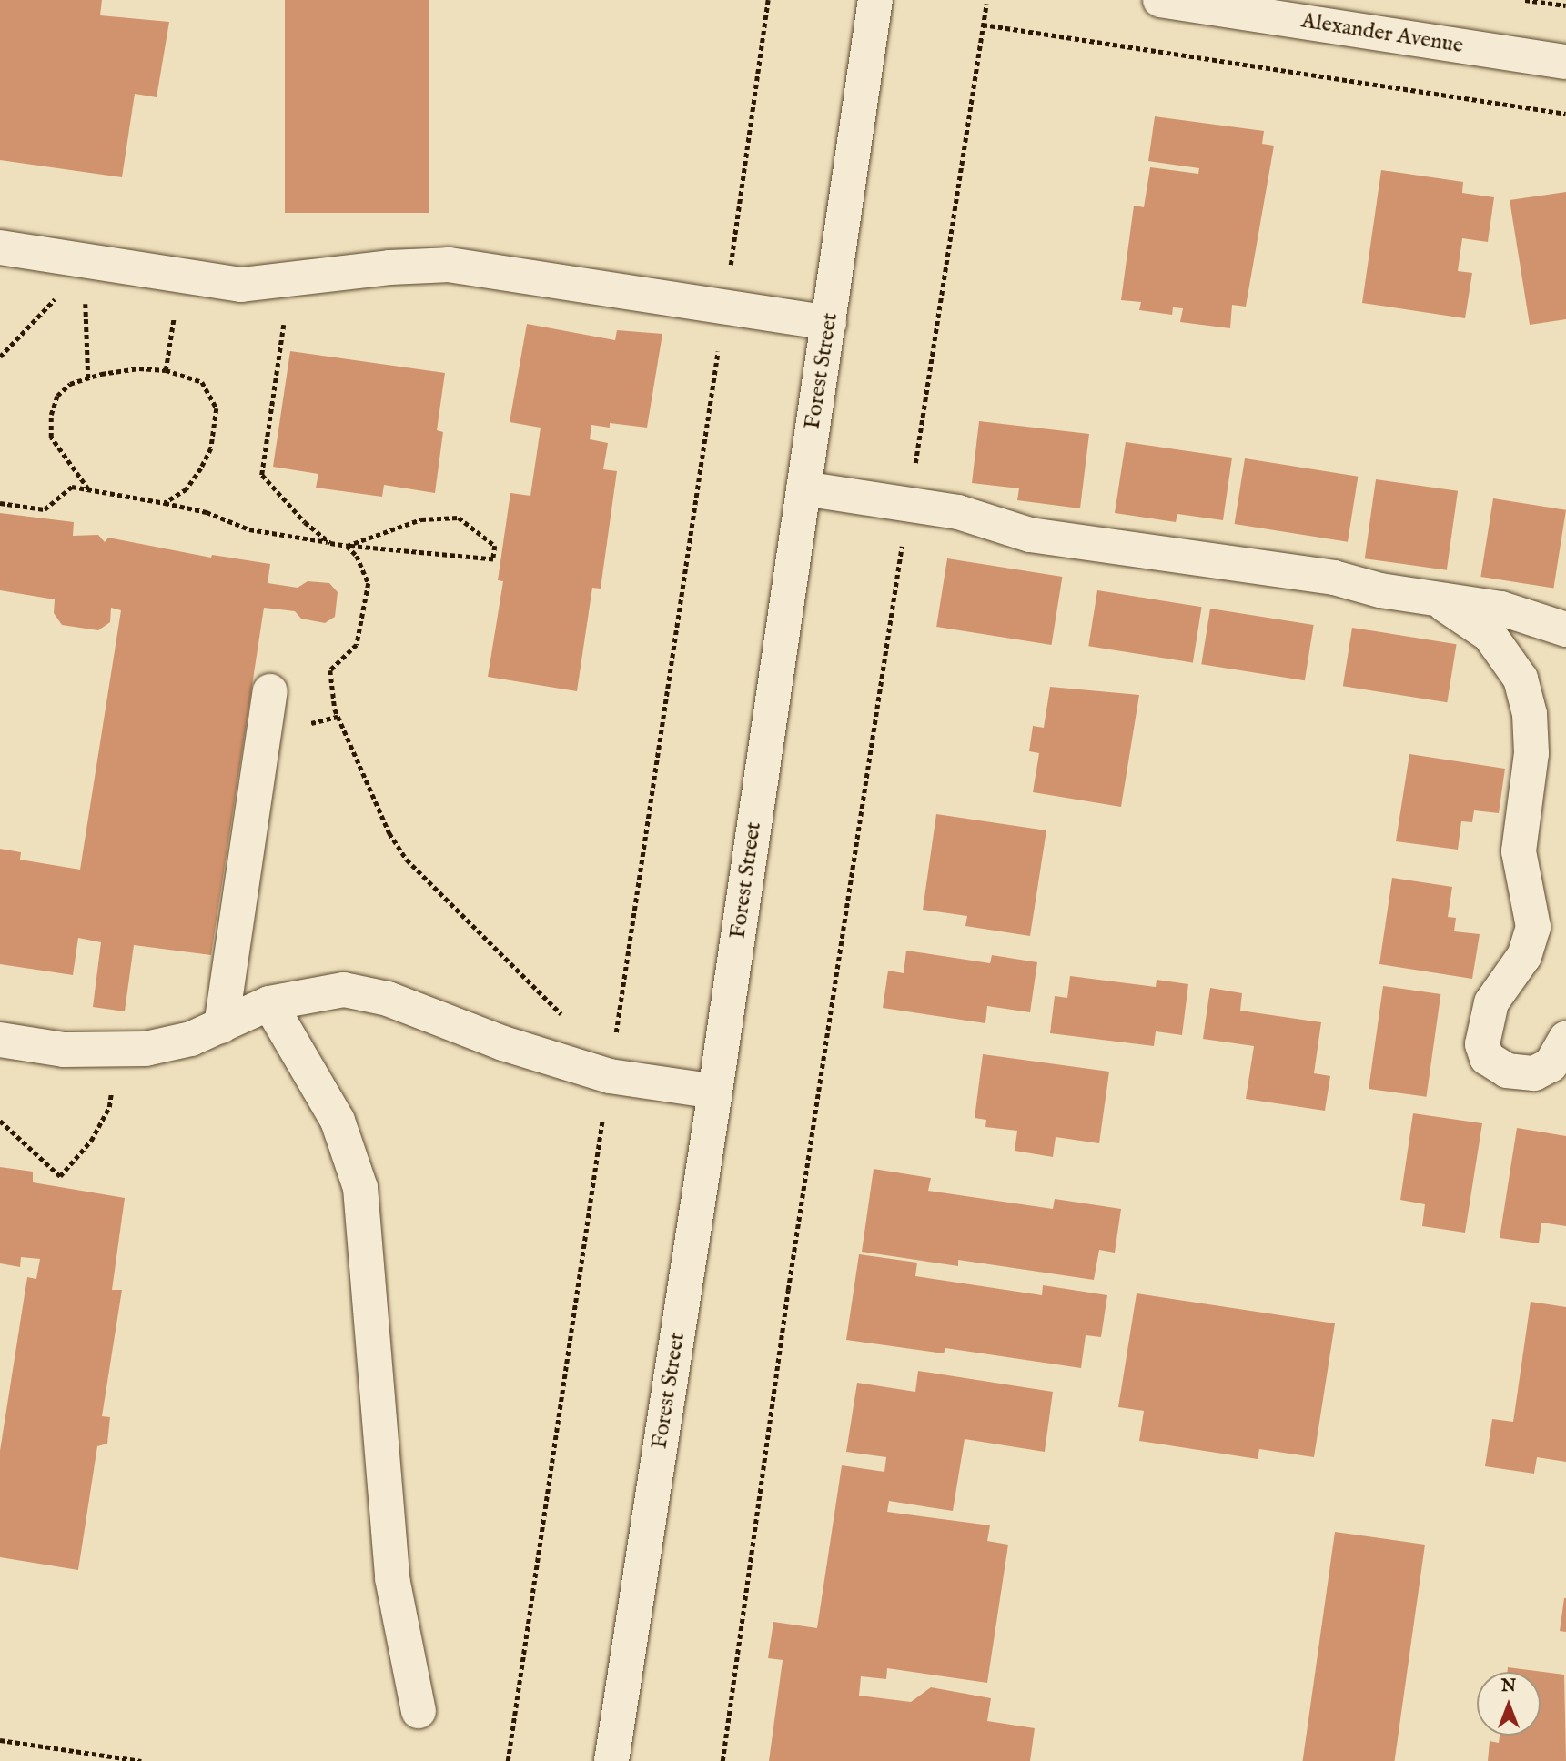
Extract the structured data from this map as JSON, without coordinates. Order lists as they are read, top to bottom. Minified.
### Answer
{"streets":{"street":["Alexander Avenue","Forest Street"]},"north":"top"}
